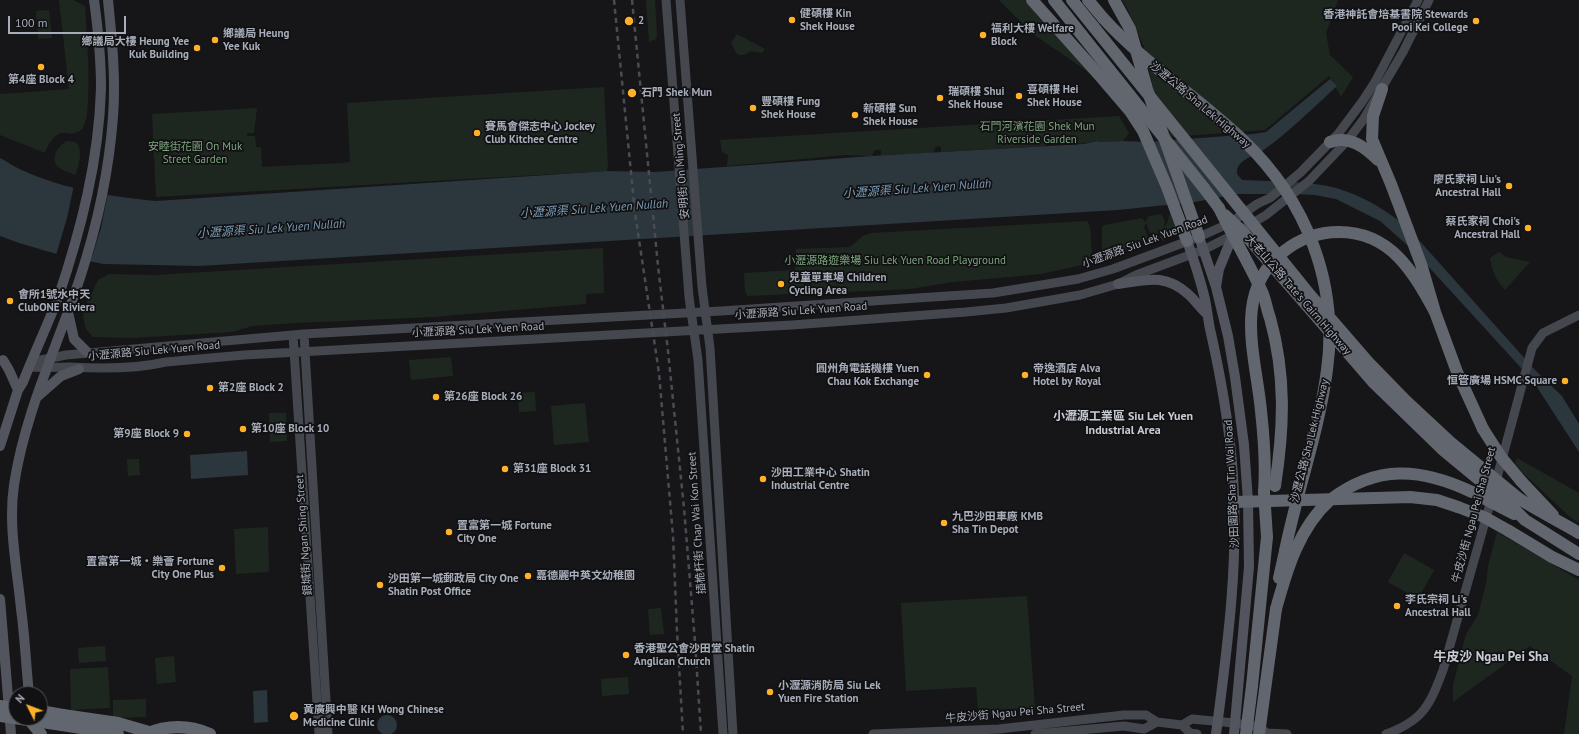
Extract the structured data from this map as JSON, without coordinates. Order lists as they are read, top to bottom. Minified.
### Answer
{"streets":{"highway":["沙瀝公路 Sha Lek Highway","大老山公路 Tate's Cairn Highway"],"main road":["沙田圍路 Sha Tin Wai Road"],"street":["安明街 On Ming Street","小瀝源路 Siu Lek Yuen Road","牛皮沙街 Ngau Pei Sha Street","插桅杆街 Chap Wai Kon Street","銀城街 Ngan Shing Street"]},"crossings":[["沙瀝公路 Sha Lek Highway","大老山公路 Tate's Cairn Highway"],["沙瀝公路 Sha Lek Highway","牛皮沙街 Ngau Pei Sha Street"],["安明街 On Ming Street","小瀝源路 Siu Lek Yuen Road"],["安明街 On Ming Street","插桅杆街 Chap Wai Kon Street"],["小瀝源路 Siu Lek Yuen Road","沙田圍路 Sha Tin Wai Road"],["小瀝源路 Siu Lek Yuen Road","插桅杆街 Chap Wai Kon Street"],["小瀝源路 Siu Lek Yuen Road","銀城街 Ngan Shing Street"],["沙田圍路 Sha Tin Wai Road","牛皮沙街 Ngau Pei Sha Street"]],"districts":["小瀝源工業區 Siu Lek Yuen Industrial Area","牛皮沙 Ngau Pei Sha"],"water":["小瀝源渠 Siu Lek Yuen Nullah"],"parks":["石門河濱花園 Shek Mun Riverside Garden","安睦街花園 On Muk Street Garden","小瀝源路遊樂場 Siu Lek Yuen Road Playground"],"places":["健碩樓 Kin Shek House","2","香港神託會培基書院 Stewards Pooi Kei College","福利大樓 Welfare Block","鄉議局 Heung Yee Kuk","鄉議局大樓 Heung Yee Kuk Building","第4座 Block 4","石門 Shek Mun","喜碩樓 Hei Shek House","瑞碩樓 Shui Shek House","豐碩樓 Fung Shek House","新碩樓 Sun Shek House","賽馬會傑志中心 Jockey Club Kitchee Centre","廖氏家祠 Liu's Ancestral Hall","蔡氏家祠 Choi's Ancestral Hall","兒童單車場 Children Cycling Area","會所1號水中天 ClubONE Riviera","圓州角電話機樓 Yuen Chau Kok Exchange","帝逸酒店 Alva Hotel by Royal","恒管廣場 HSMC Square","第2座 Block 2","第26座 Block 26","第10座 Block 10","第9座 Block 9","第31座 Block 31","沙田工業中心 Shatin Industrial Centre","九巴沙田車廠 KMB Sha Tin Depot","置富第一城 Fortune City One","置富第一城‧樂薈 Fortune City One Plus","嘉德麗中英文幼稚園","沙田第一城郵政局 City One Shatin Post Office","李氏宗祠 Li's Ancestral Hall","香港聖公會沙田堂 Shatin Anglican Church","小瀝源消防局 Siu Lek Yuen Fire Station","黃廣興中醫 KH Wong Chinese Medicine Clinic"],"scale_bar":"100 m","north":"top left"}
